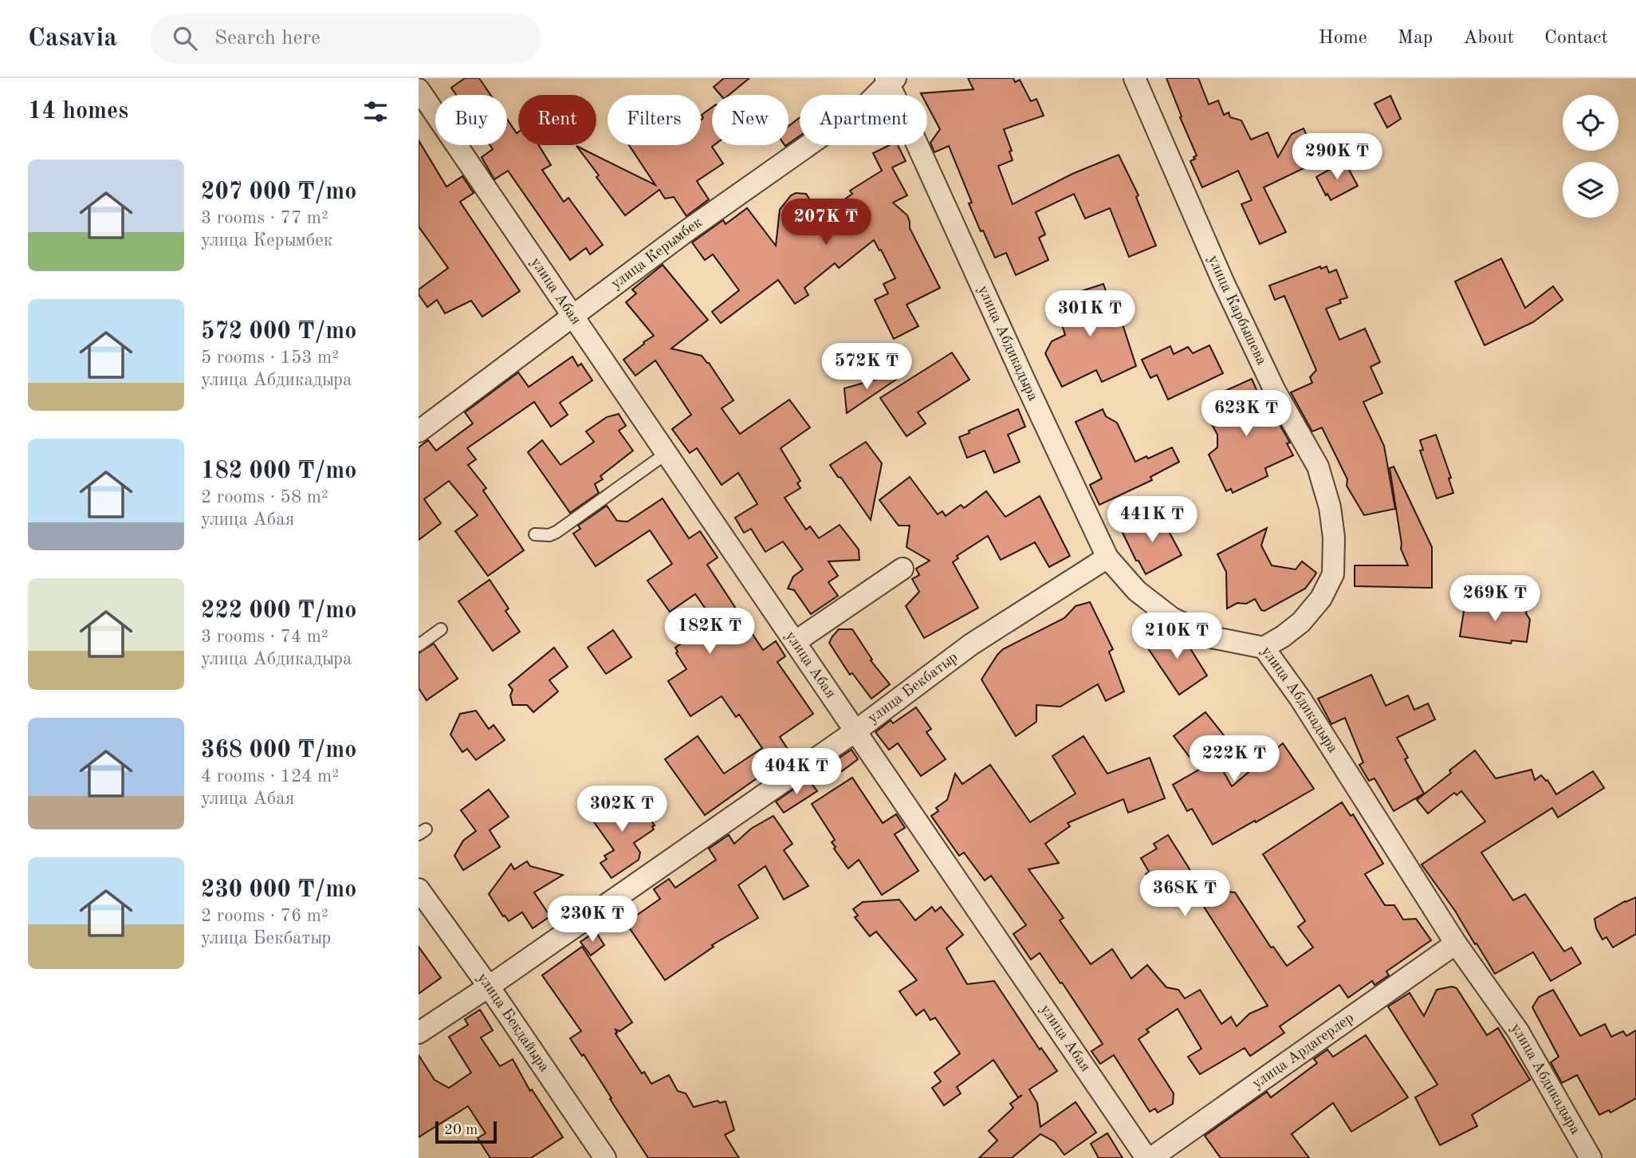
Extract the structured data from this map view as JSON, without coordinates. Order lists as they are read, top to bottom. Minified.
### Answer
{"streets":{"street":["улица Керымбек","улица Абая","улица Карбышева","улица Абдикадыра","улица Бекбатыр","улица Бекдайыра","улица Ардагерлер"]},"crossings":[["улица Керымбек","улица Абая"],["улица Керымбек","улица Абдикадыра"],["улица Абая","улица Бекбатыр"],["улица Карбышева","улица Абдикадыра"],["улица Абдикадыра","улица Бекбатыр"],["улица Абдикадыра","улица Ардагерлер"],["улица Бекбатыр","улица Бекдайыра"]],"scale_bar":"20 m","page":{"header":"Casavia","search":"Search here","nav":["Home","Map","About","Contact"],"heading":"14 homes","chip":["Buy","Rent","Filters","New","Apartment"],"price":["290K ₸","207K ₸","301K ₸","572K ₸","623K ₸","441K ₸","269K ₸","182K ₸","210K ₸","222K ₸","404K ₸","302K ₸","368K ₸","230K ₸"],"list":[{"name":"207 000 ₸/mo","note":"3 rooms · 77 m² · улица Керымбек"},{"name":"572 000 ₸/mo","note":"5 rooms · 153 m² · улица Абдикадыра"},{"name":"182 000 ₸/mo","note":"2 rooms · 58 m² · улица Абая"},{"name":"222 000 ₸/mo","note":"3 rooms · 74 m² · улица Абдикадыра"},{"name":"368 000 ₸/mo","note":"4 rooms · 124 m² · улица Абая"},{"name":"230 000 ₸/mo","note":"2 rooms · 76 m² · улица Бекбатыр"}],"scale":"20 m"}}
